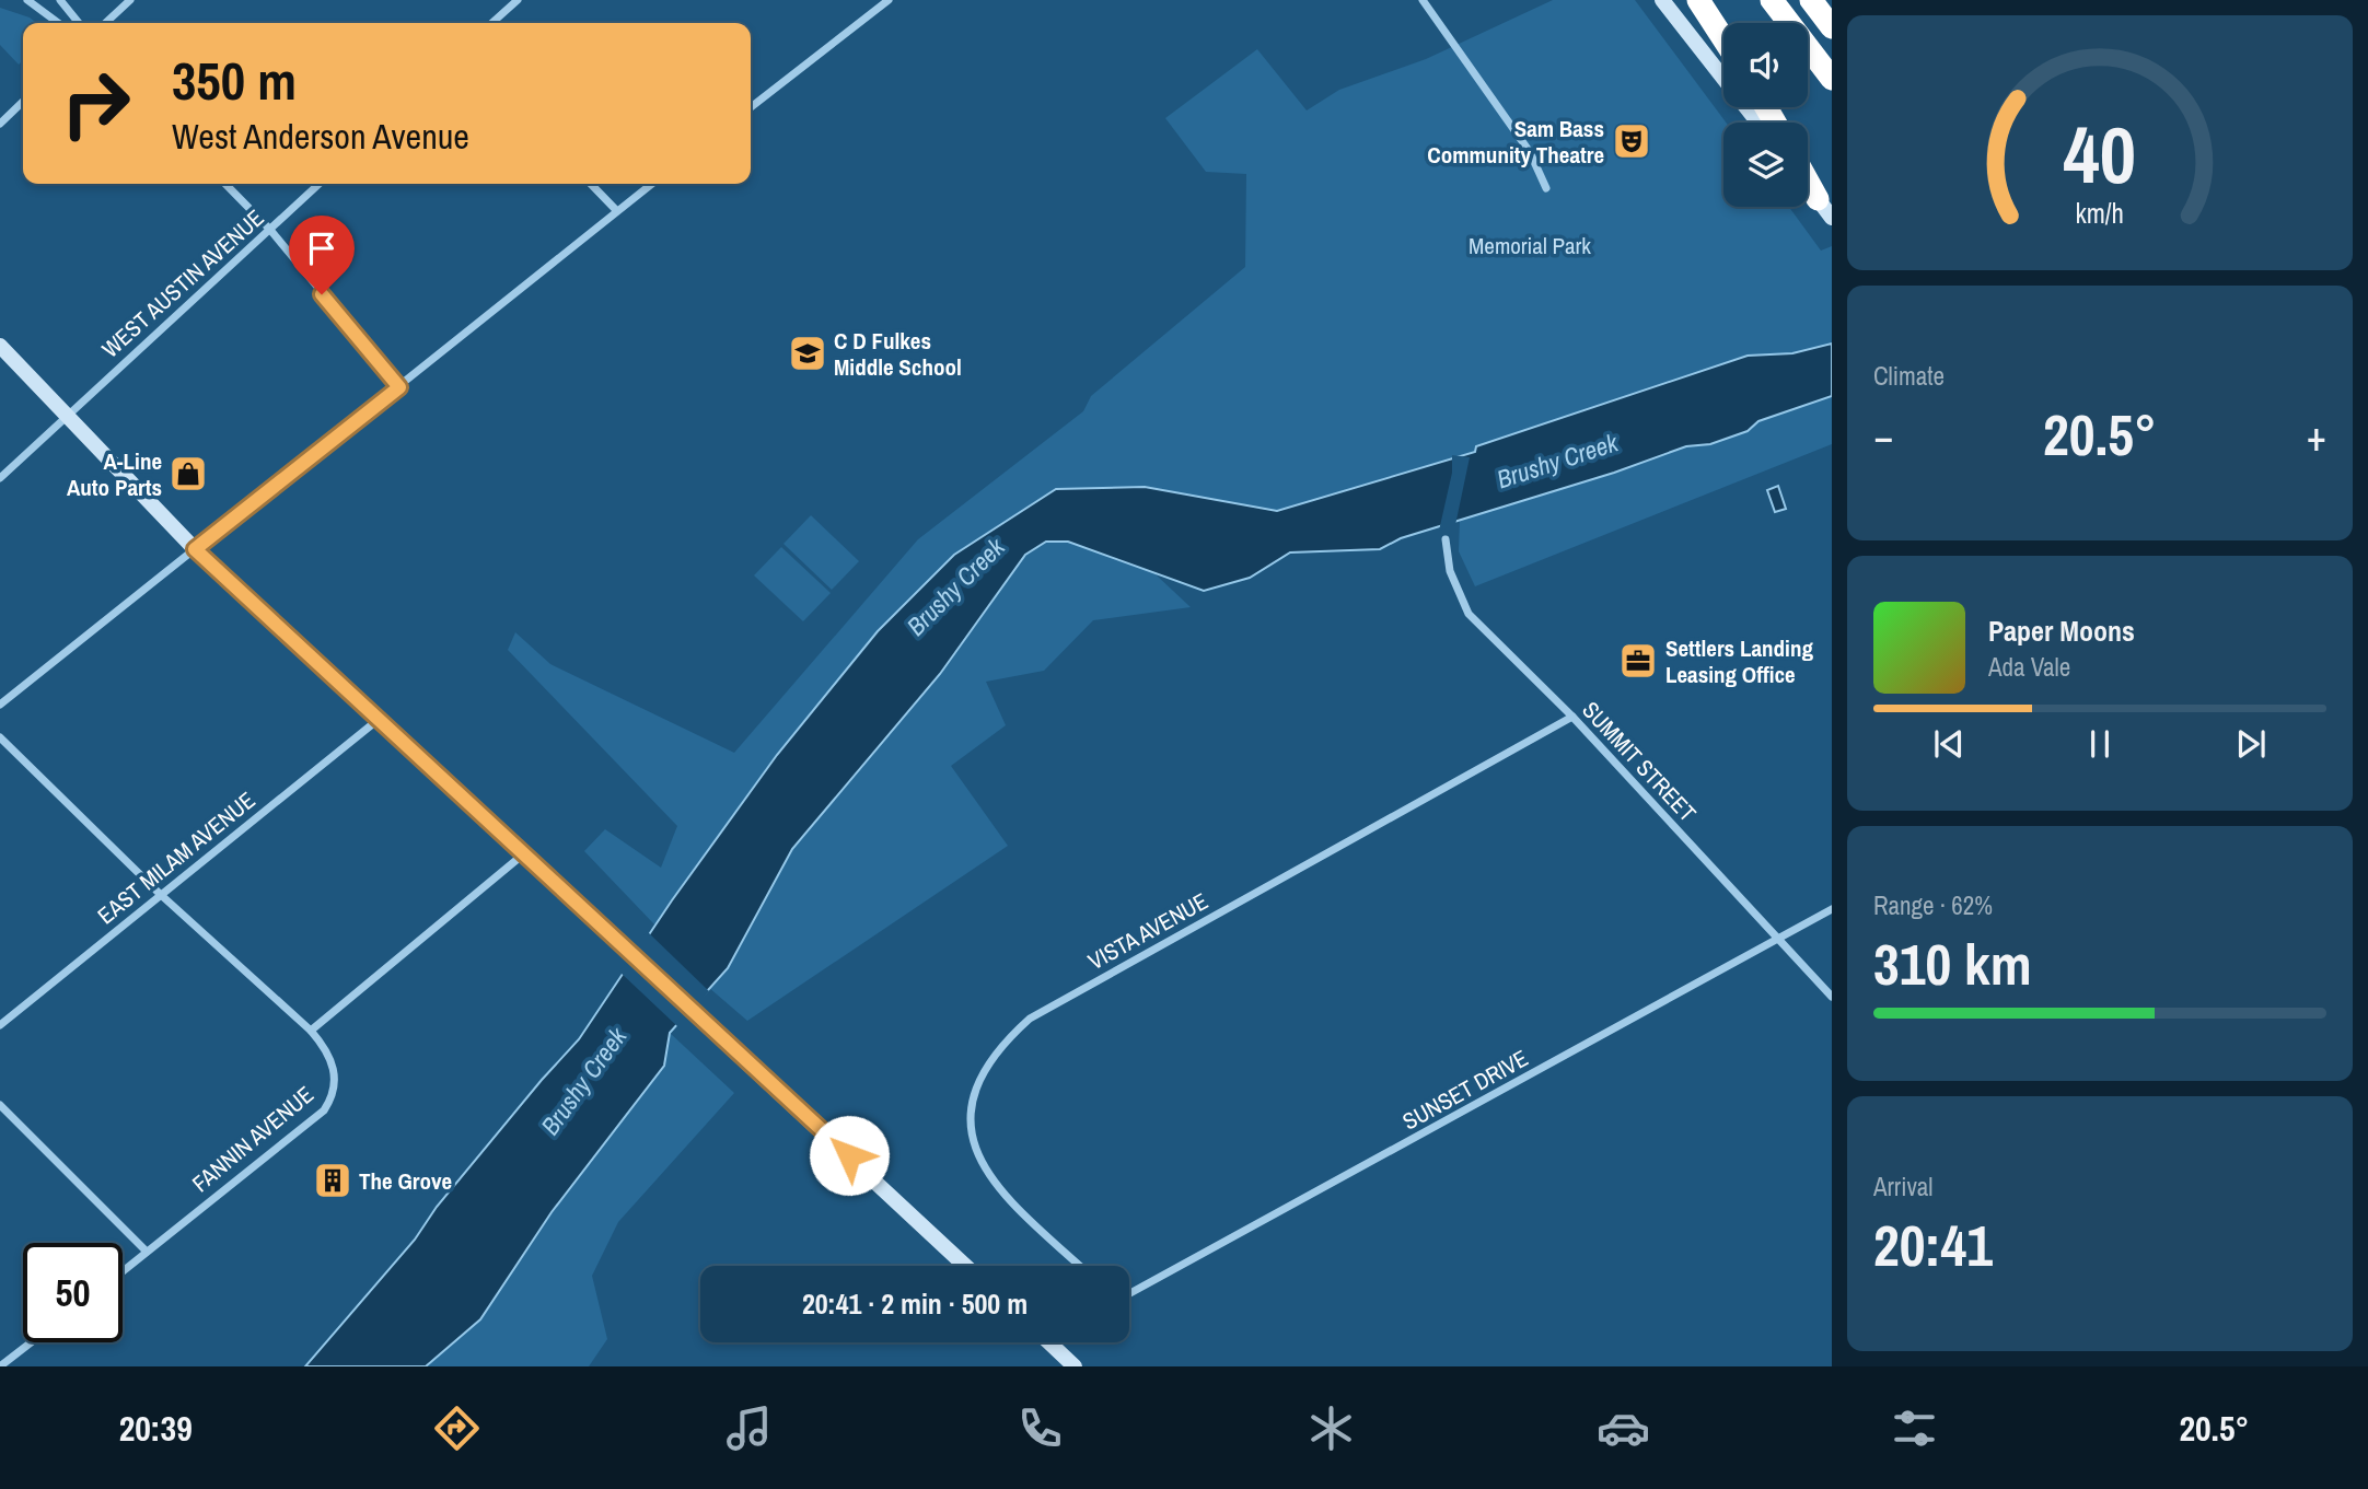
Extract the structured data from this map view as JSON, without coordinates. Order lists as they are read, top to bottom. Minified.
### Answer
{"streets":{"street":["WEST AUSTIN AVENUE","SUMMIT STREET","EAST MILAM AVENUE","VISTA AVENUE","SUNSET DRIVE","FANNIN AVENUE"]},"crossings":[["SUMMIT STREET","VISTA AVENUE"],["SUMMIT STREET","SUNSET DRIVE"],["EAST MILAM AVENUE","FANNIN AVENUE"]],"water":["Brushy Creek"],"parks":["Memorial Park"],"places":{"theatre":["Sam Bass Community Theatre"],"school or university":["C D Fulkes Middle School"],"shop":["A-Line Auto Parts"],"office":["Settlers Landing Leasing Office"],"building":["The Grove"]},"page":{"turn":["350 m","West Anderson Avenue"],"tile":["Climate",["Range · 62%","310 km"],["Arrival","20:41"]],"heat":["−","20.5°","+"],"song":["Paper Moons","Ada Vale"],"limit":"50","trip":"20:41 · 2 min · 500 m","tabs":["20:39","20.5°"],"gauge":["40","km/h"]}}
